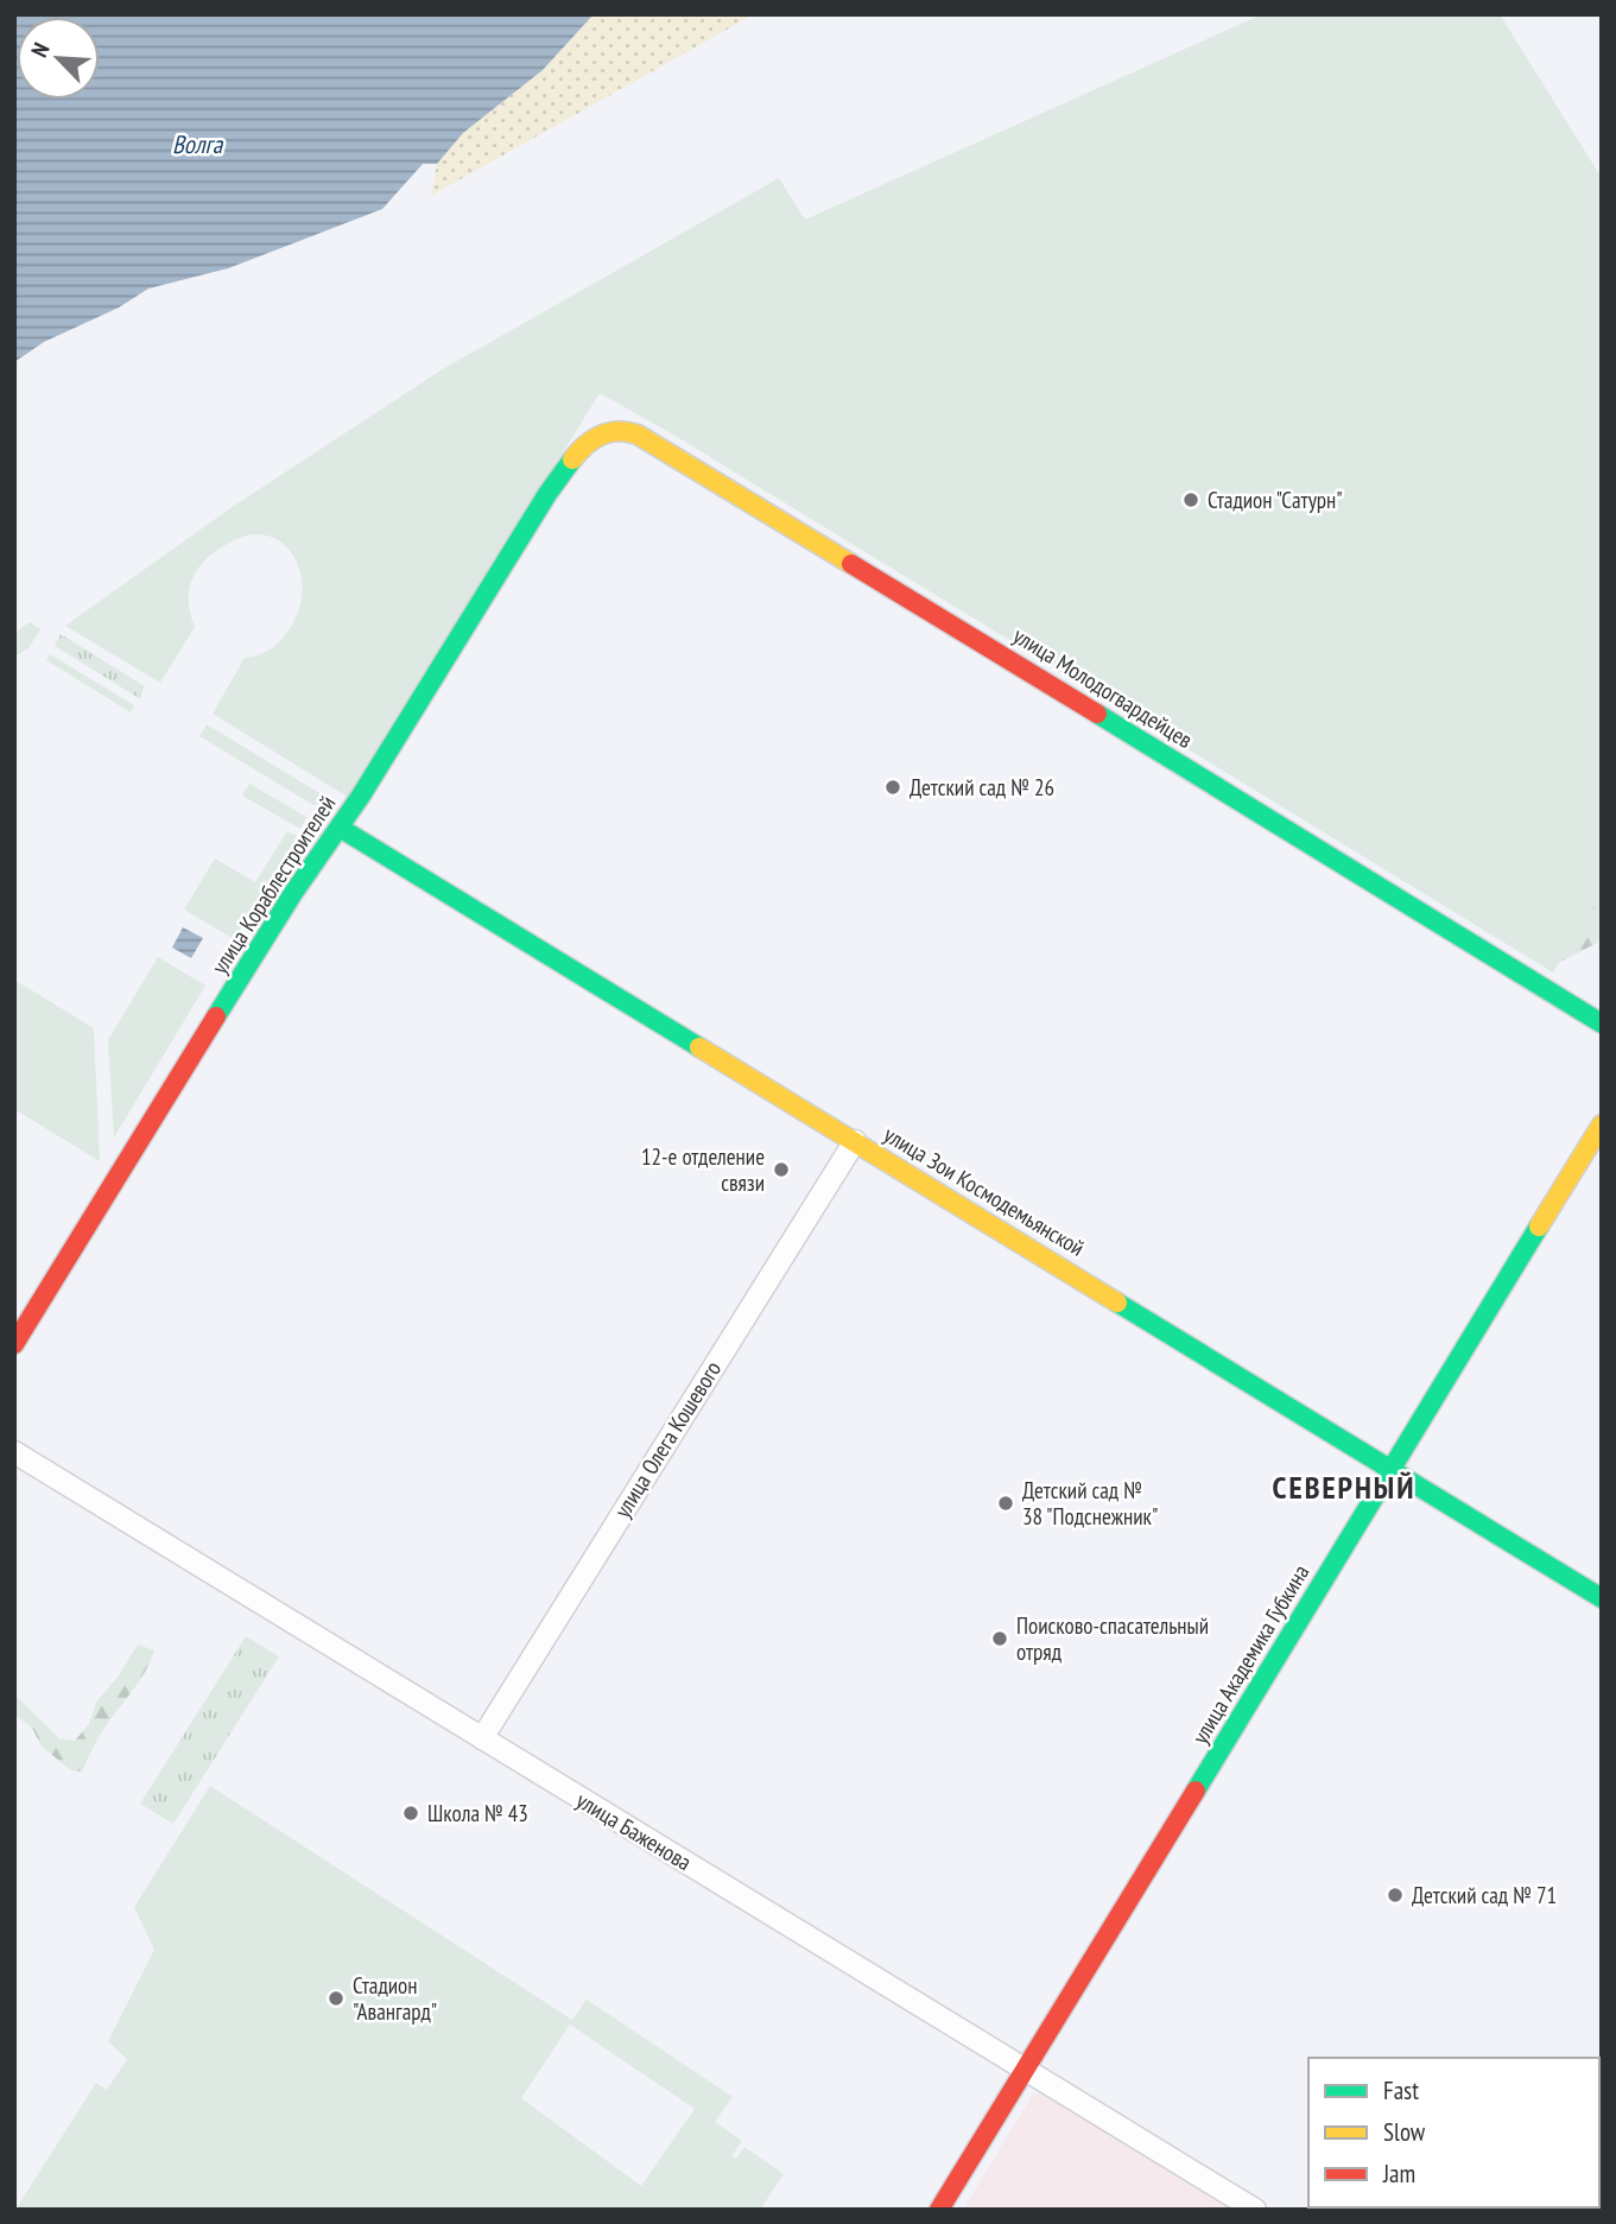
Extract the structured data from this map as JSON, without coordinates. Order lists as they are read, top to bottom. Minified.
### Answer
{"streets":{"street":["улица Молодогвардейцев","улица Кораблестроителей","улица Зои Космодемьянской","улица Олега Кошевого","улица Академика Губкина","улица Баженова"]},"crossings":[["улица Молодогвардейцев","улица Кораблестроителей"],["улица Кораблестроителей","улица Зои Космодемьянской"],["улица Зои Космодемьянской","улица Олега Кошевого"],["улица Зои Космодемьянской","улица Академика Губкина"],["улица Олега Кошевого","улица Баженова"],["улица Академика Губкина","улица Баженова"]],"districts":["СЕВЕРНЫЙ"],"water":["Волга"],"places":["Стадион \"Сатурн\"","Детский сад № 26","12-е отделение связи","Детский сад № 38 \"Подснежник\"","Поисково-спасательный отряд","Школа № 43","Детский сад № 71","Стадион \"Авангард\""],"legend":["Fast","Slow","Jam"],"north":"top left"}
